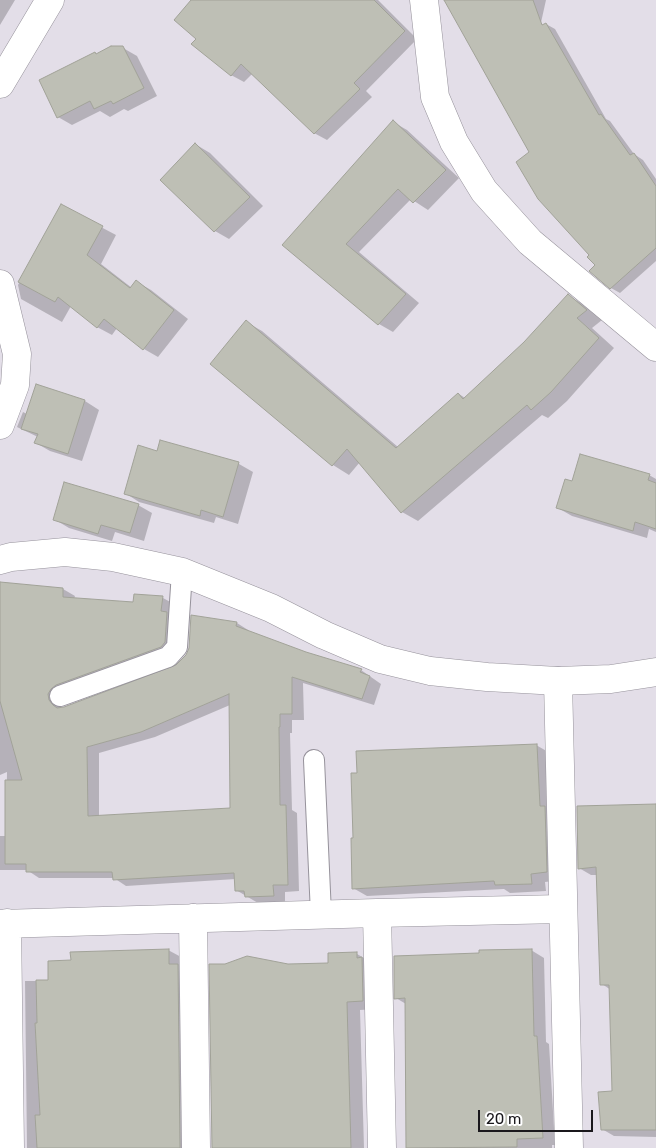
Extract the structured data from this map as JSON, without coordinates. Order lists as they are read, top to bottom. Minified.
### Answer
{"scale_bar":"20 m"}
